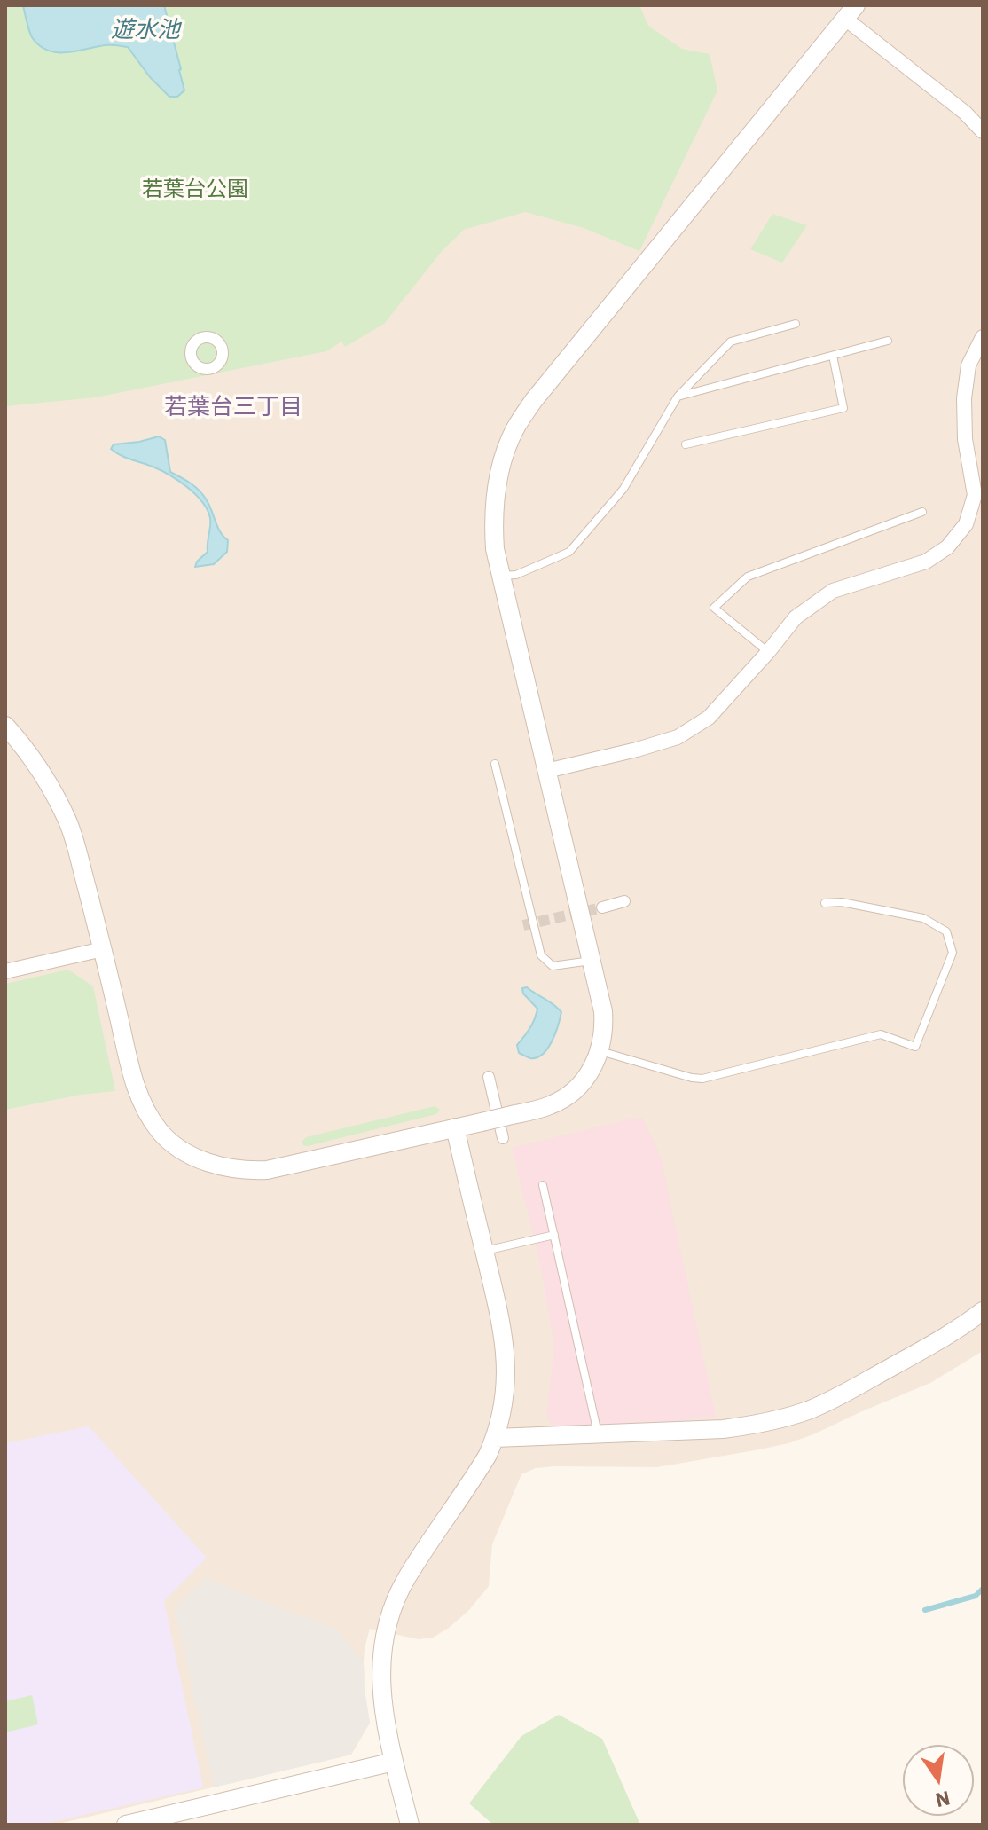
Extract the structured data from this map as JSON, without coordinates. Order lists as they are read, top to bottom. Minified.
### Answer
{"districts":["若葉台三丁目"],"water":["遊水池"],"parks":["若葉台公園"],"north":"bottom"}
